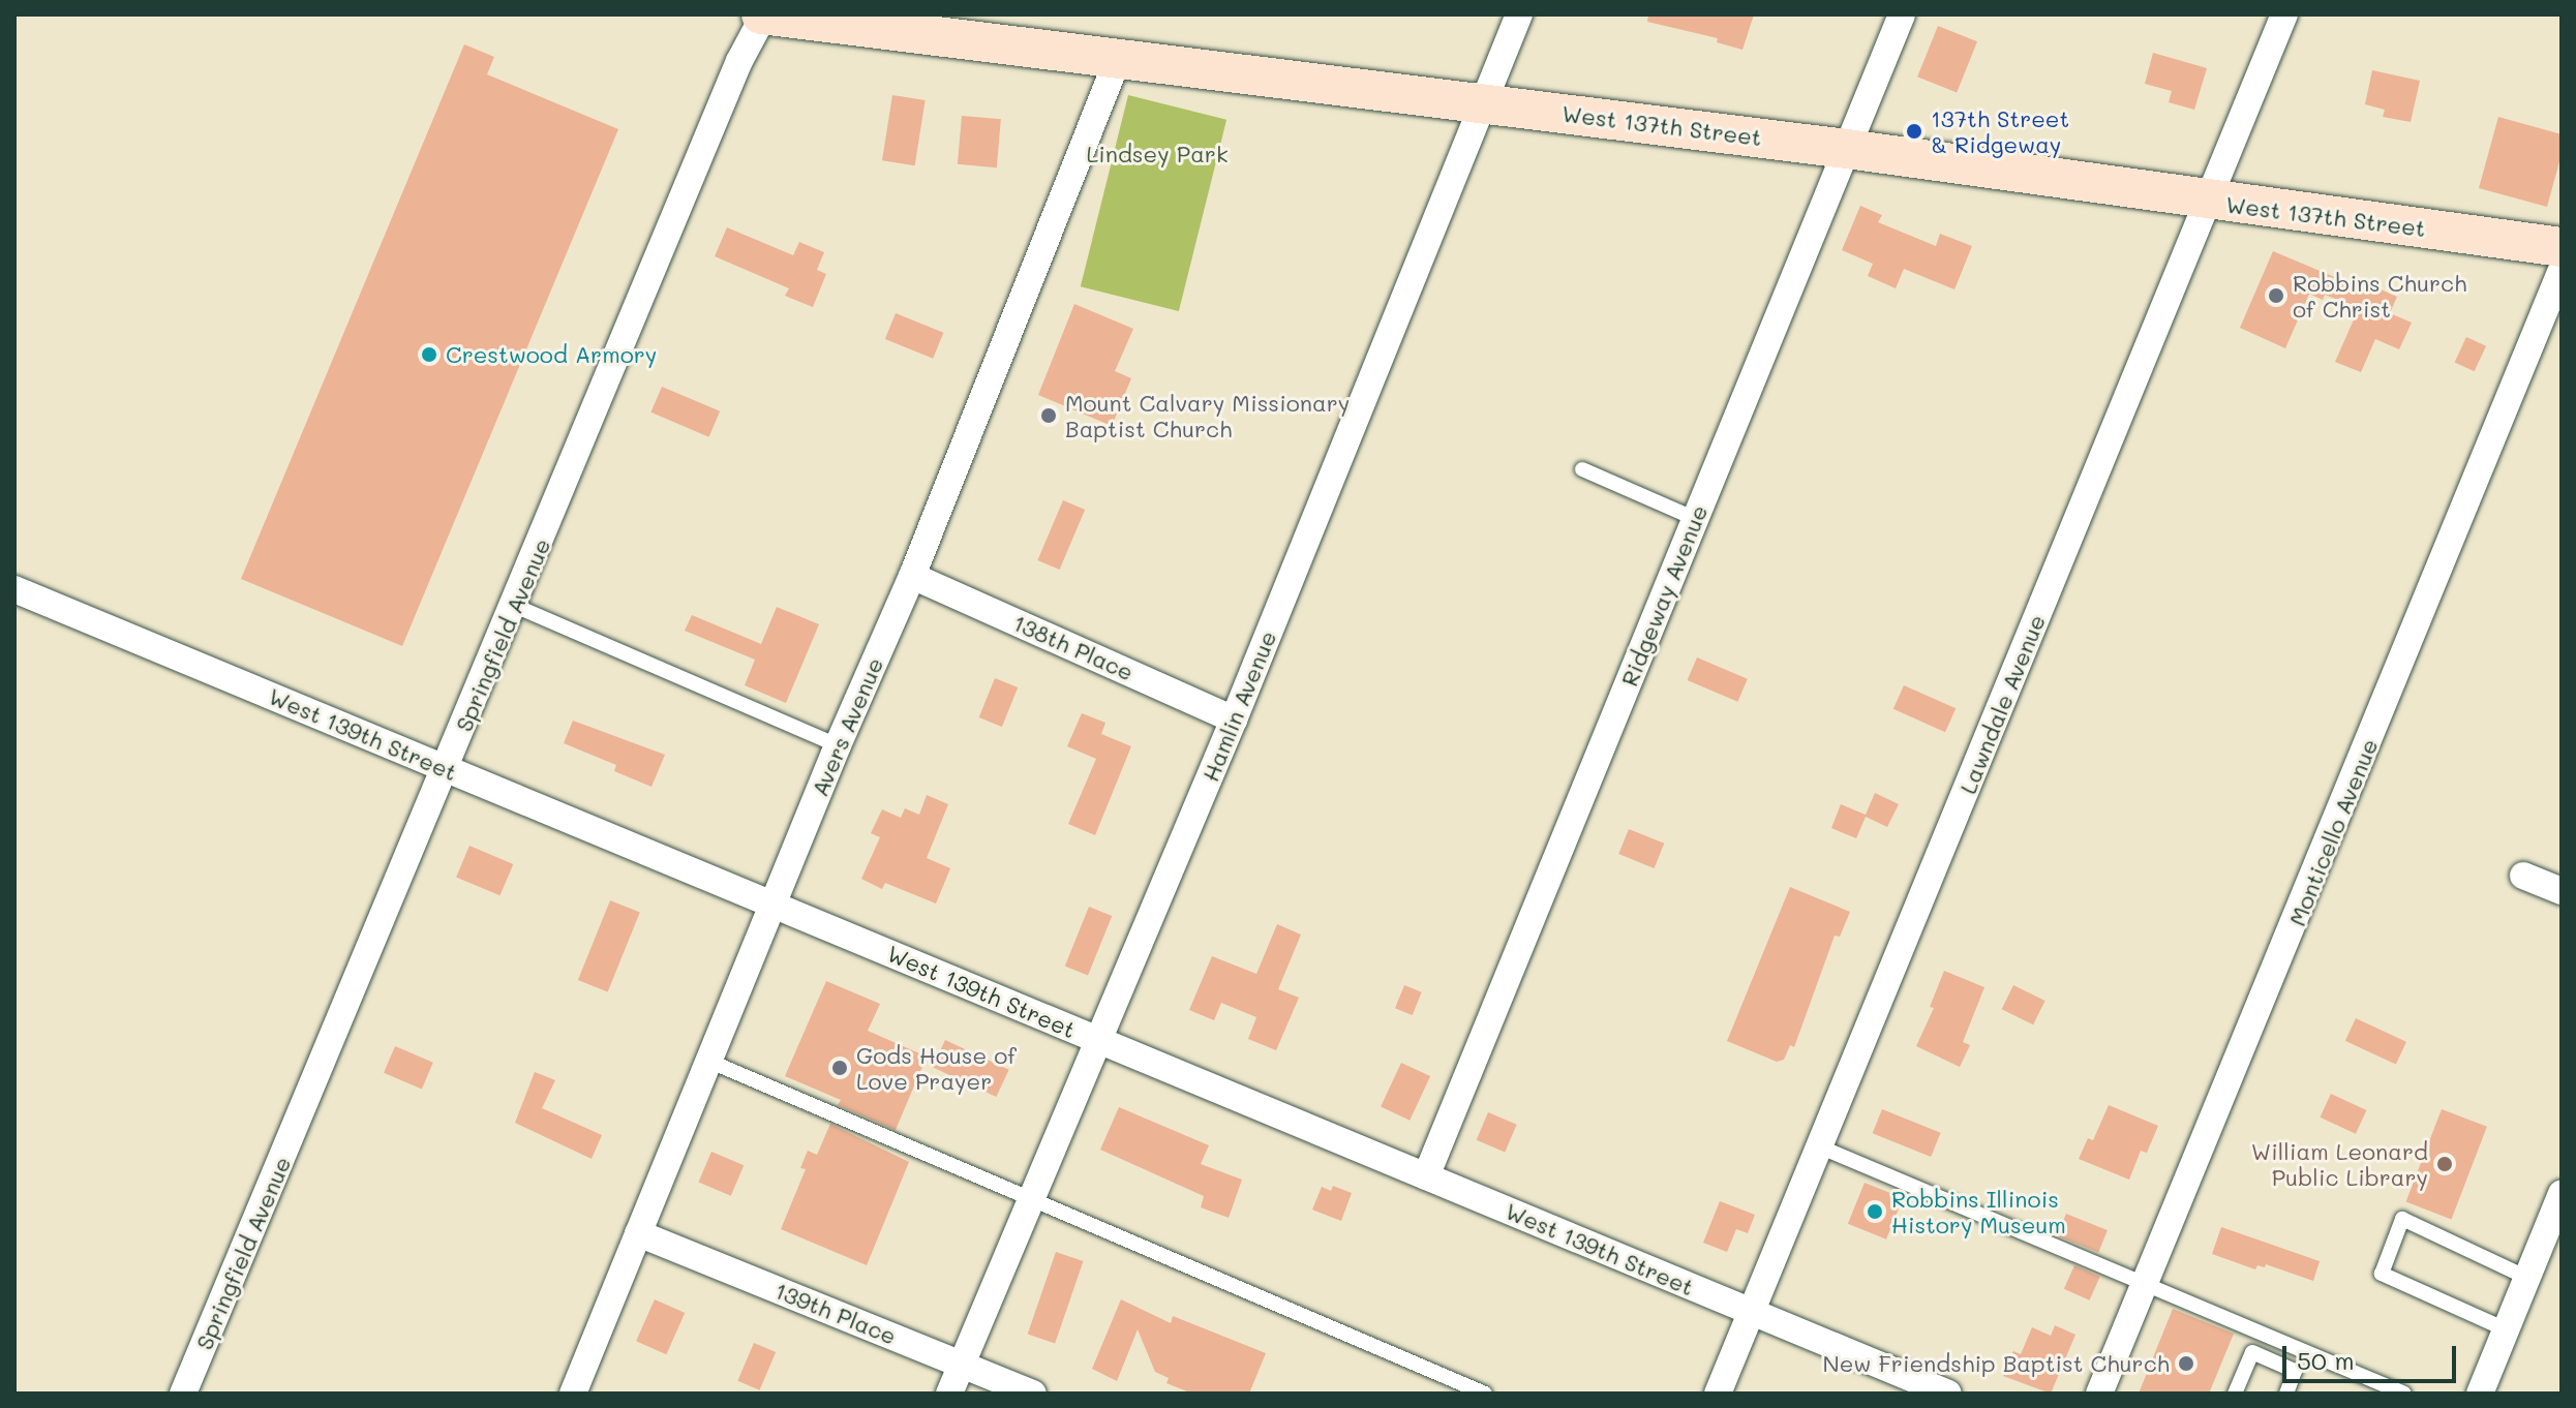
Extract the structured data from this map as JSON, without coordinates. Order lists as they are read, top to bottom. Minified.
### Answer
{"streets":{"main road":["West 137th Street"],"street":["Ridgeway Avenue","Springfield Avenue","138th Place","Lawndale Avenue","Hamlin Avenue","Avers Avenue","West 139th Street","Monticello Avenue","139th Place"]},"crossings":[["West 137th Street","Ridgeway Avenue"],["West 137th Street","Springfield Avenue"],["West 137th Street","Lawndale Avenue"],["West 137th Street","Hamlin Avenue"],["West 137th Street","Avers Avenue"],["Ridgeway Avenue","West 139th Street"],["Springfield Avenue","West 139th Street"],["138th Place","Hamlin Avenue"],["138th Place","Avers Avenue"],["Lawndale Avenue","West 139th Street"],["Hamlin Avenue","West 139th Street"],["Hamlin Avenue","139th Place"],["Avers Avenue","West 139th Street"],["Avers Avenue","139th Place"]],"parks":["Lindsey Park"],"places":["137th Street & Ridgeway","Robbins Church of Christ","Crestwood Armory","Mount Calvary Missionary Baptist Church","Gods House of Love Prayer","William Leonard Public Library","Robbins Illinois History Museum","New Friendship Baptist Church"],"scale_bar":"50 m"}
